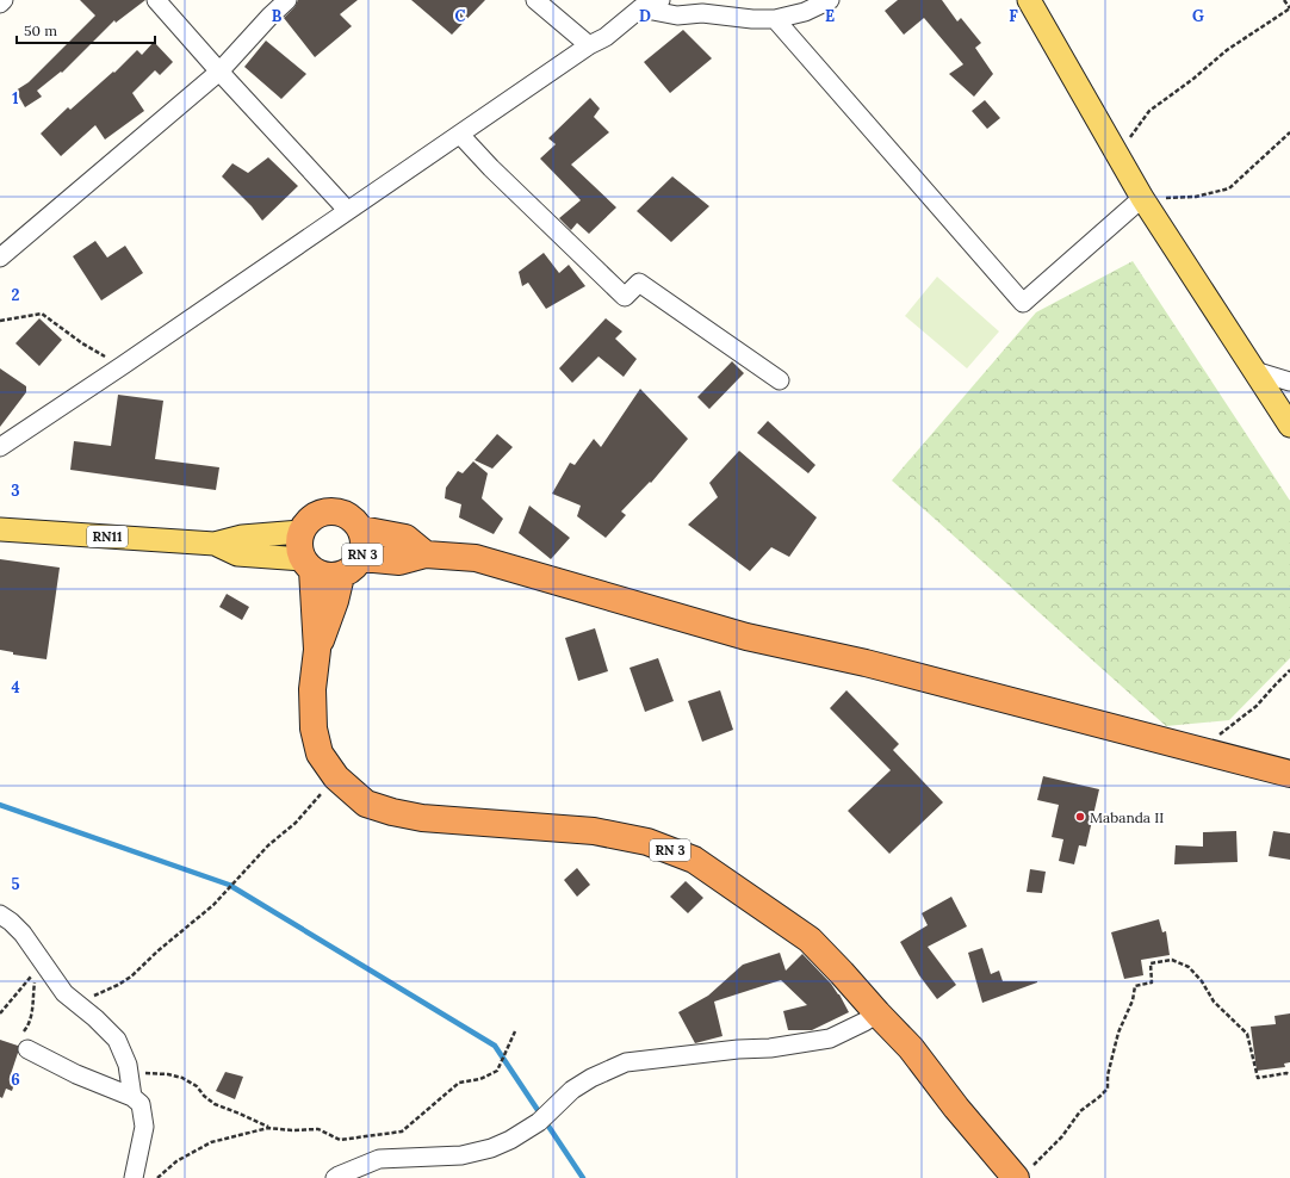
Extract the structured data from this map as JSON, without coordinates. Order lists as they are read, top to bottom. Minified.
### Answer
{"streets":{"highway":["RN 3"],"main road":["RN11"]},"crossings":[["RN11","RN 3"]],"places":["Mabanda II"],"scale_bar":"50 m","grid":{"columns":["B","C","D","E","F","G"],"rows":["1","2","3","4","5","6"]}}
